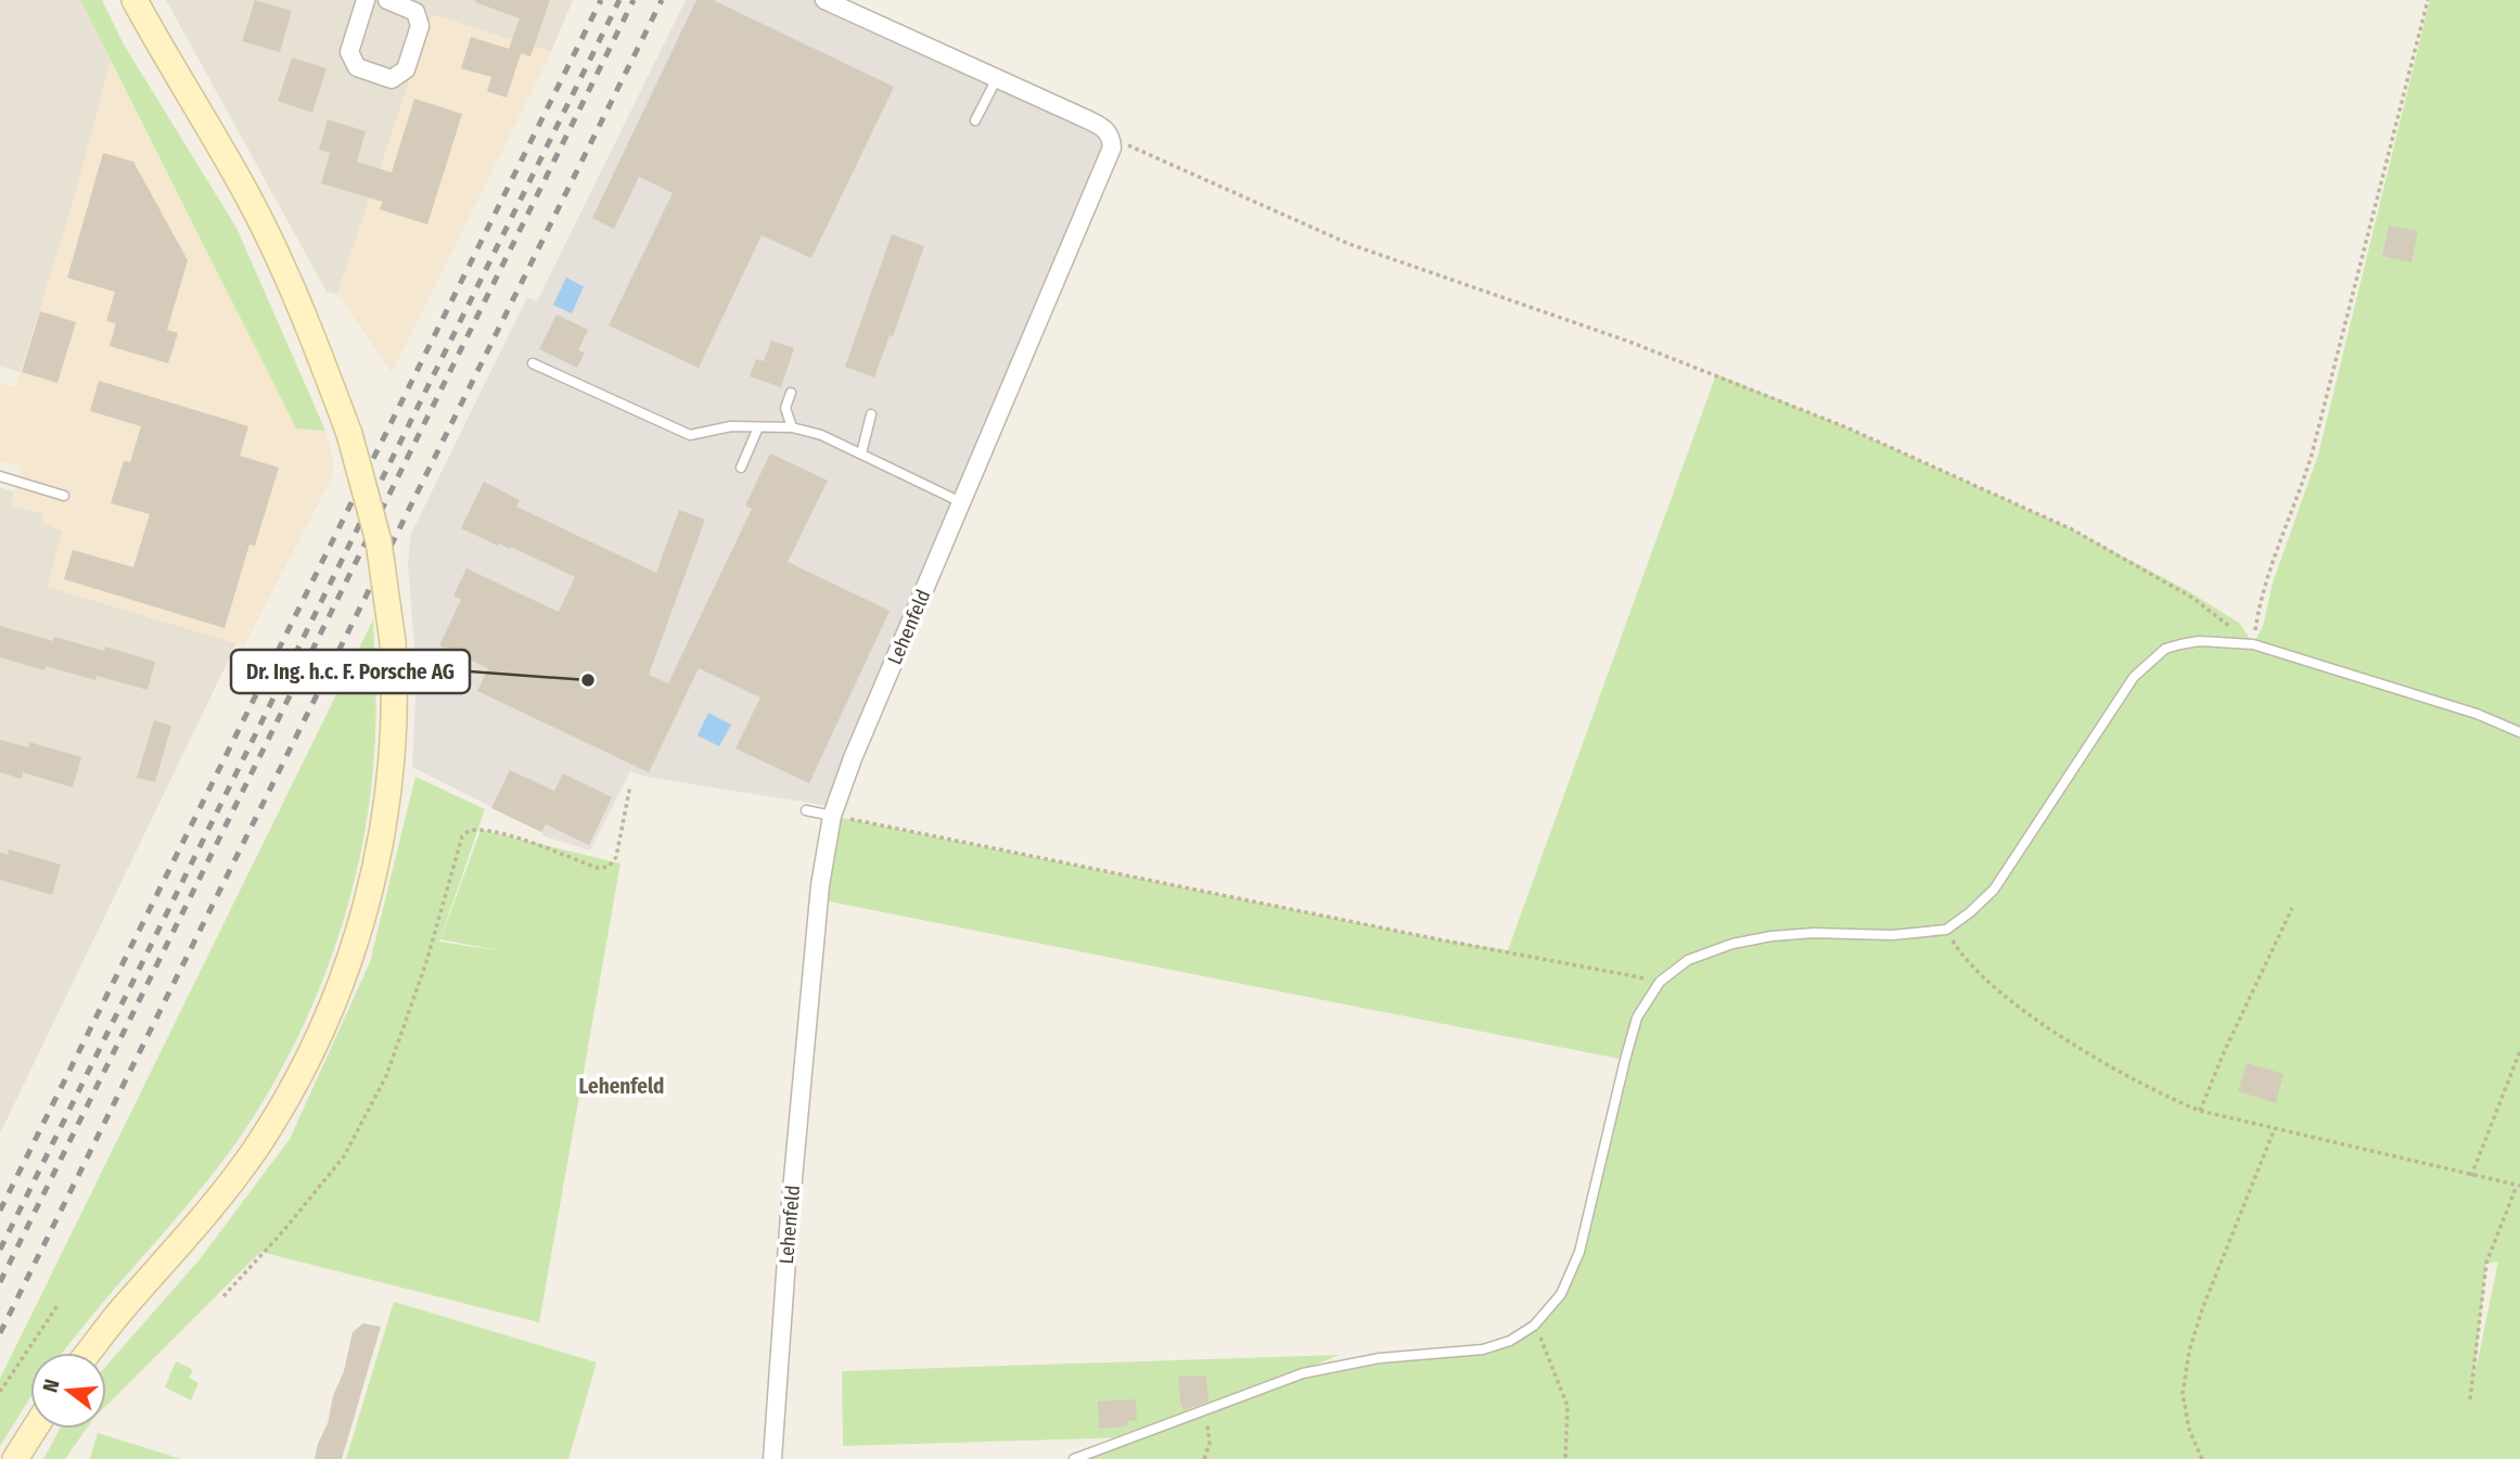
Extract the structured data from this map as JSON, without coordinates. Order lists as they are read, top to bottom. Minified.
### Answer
{"streets":{"street":["Lehenfeld"]},"districts":["Lehenfeld"],"places":["Dr. Ing. h.c. F. Porsche AG"],"north":"left"}
